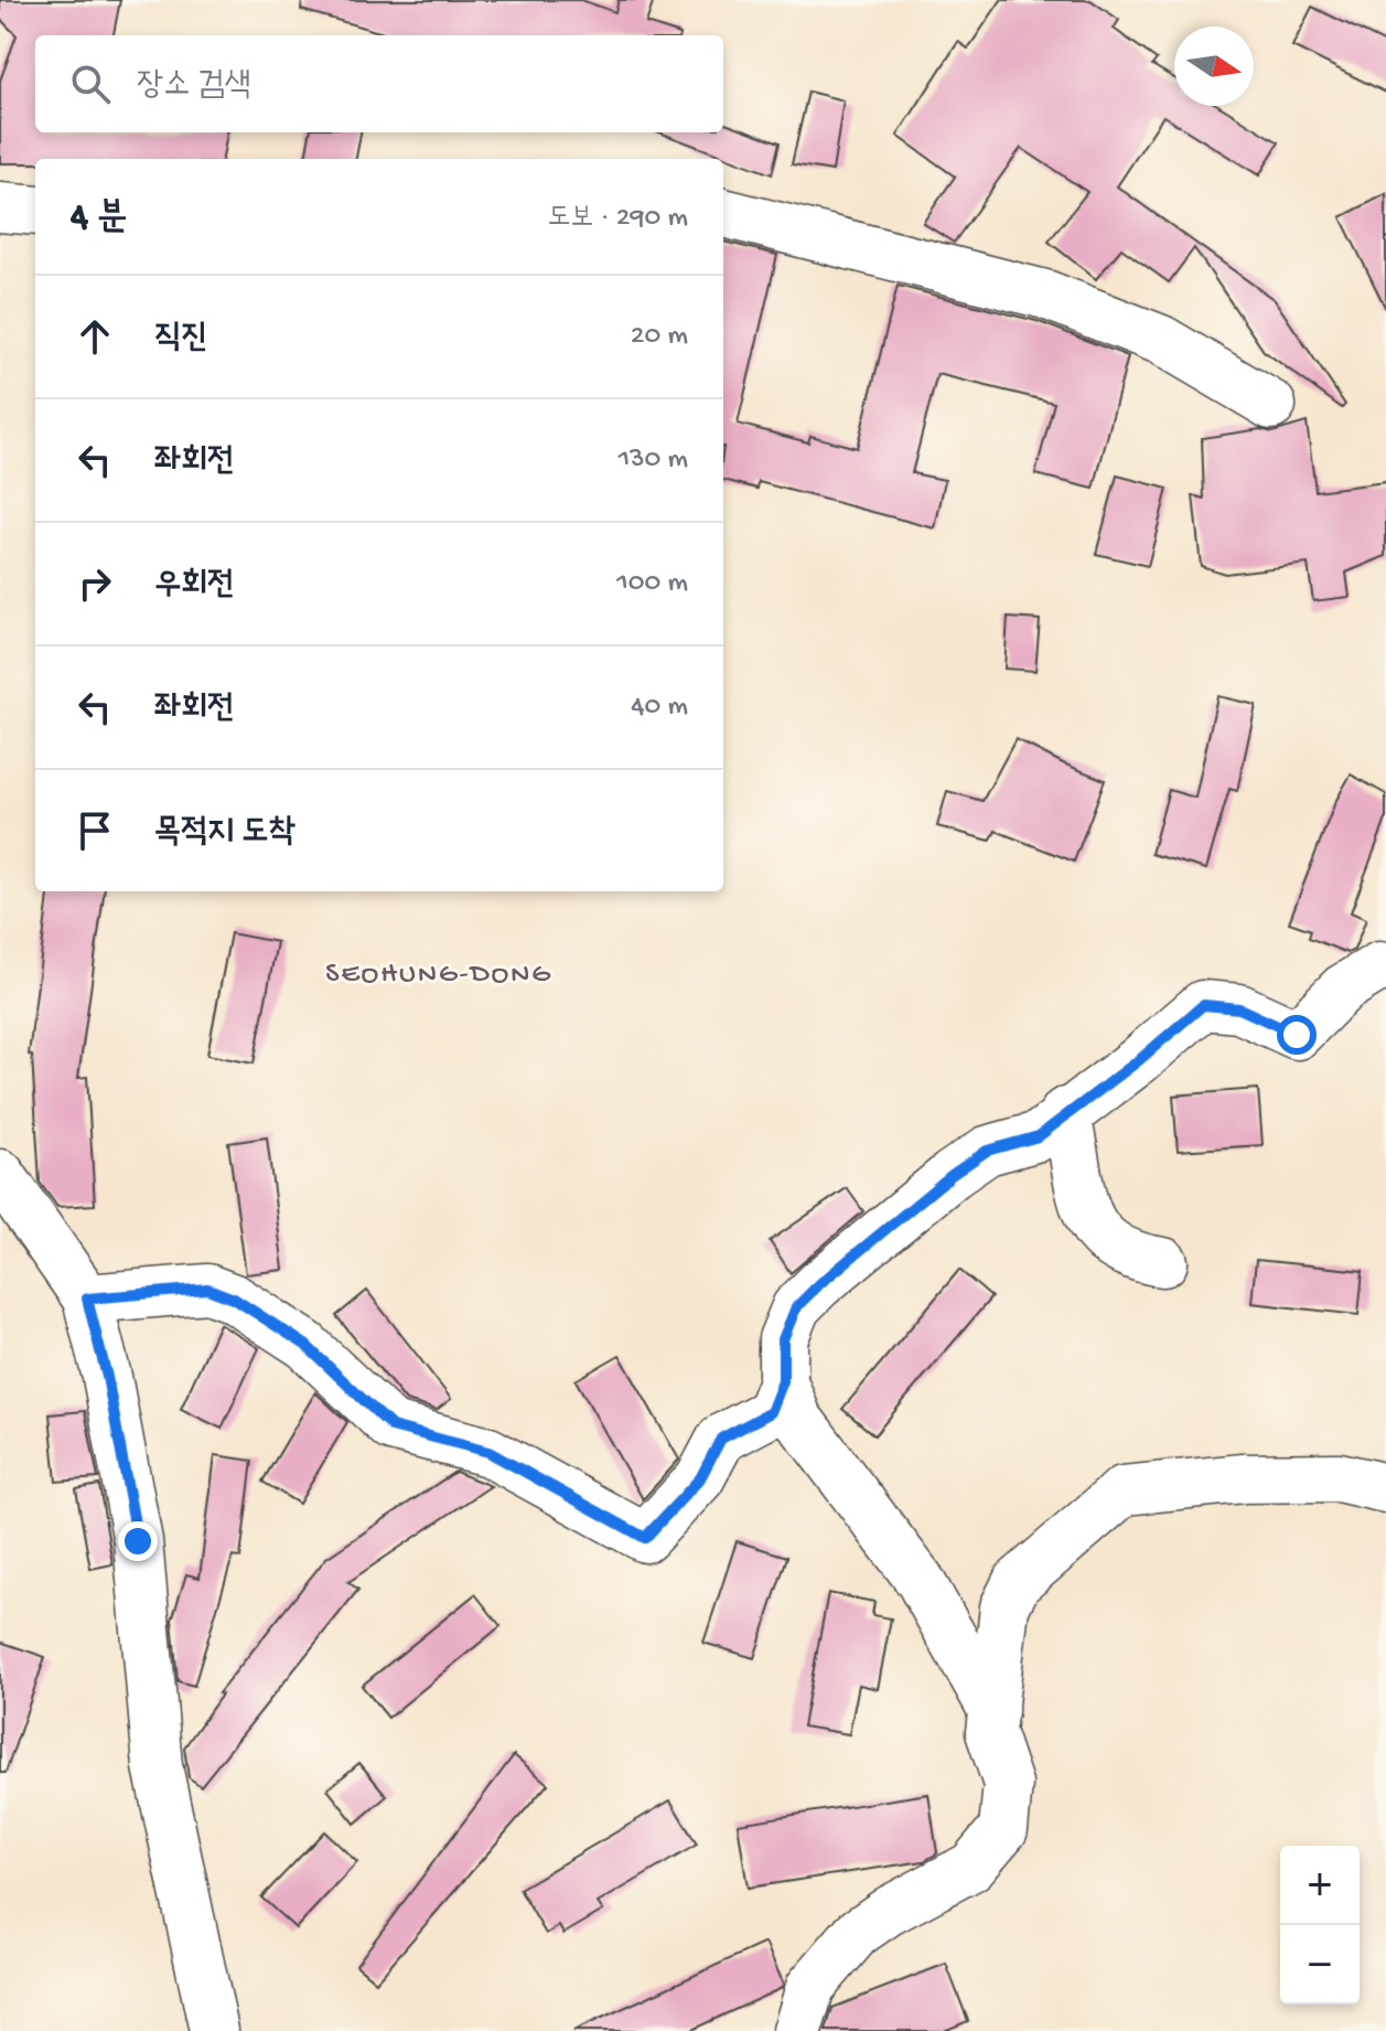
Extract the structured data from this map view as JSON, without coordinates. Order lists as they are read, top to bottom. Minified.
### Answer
{"districts":["SEOHUNG-DONG"],"north":"right","page":{"search":"장소 검색","heading":["4 분","도보 · 290 m"],"list":[["직진","20 m"],["좌회전","130 m"],["우회전","100 m"],["좌회전","40 m"],"목적지 도착"],"map_buttons":["+","−"]}}
